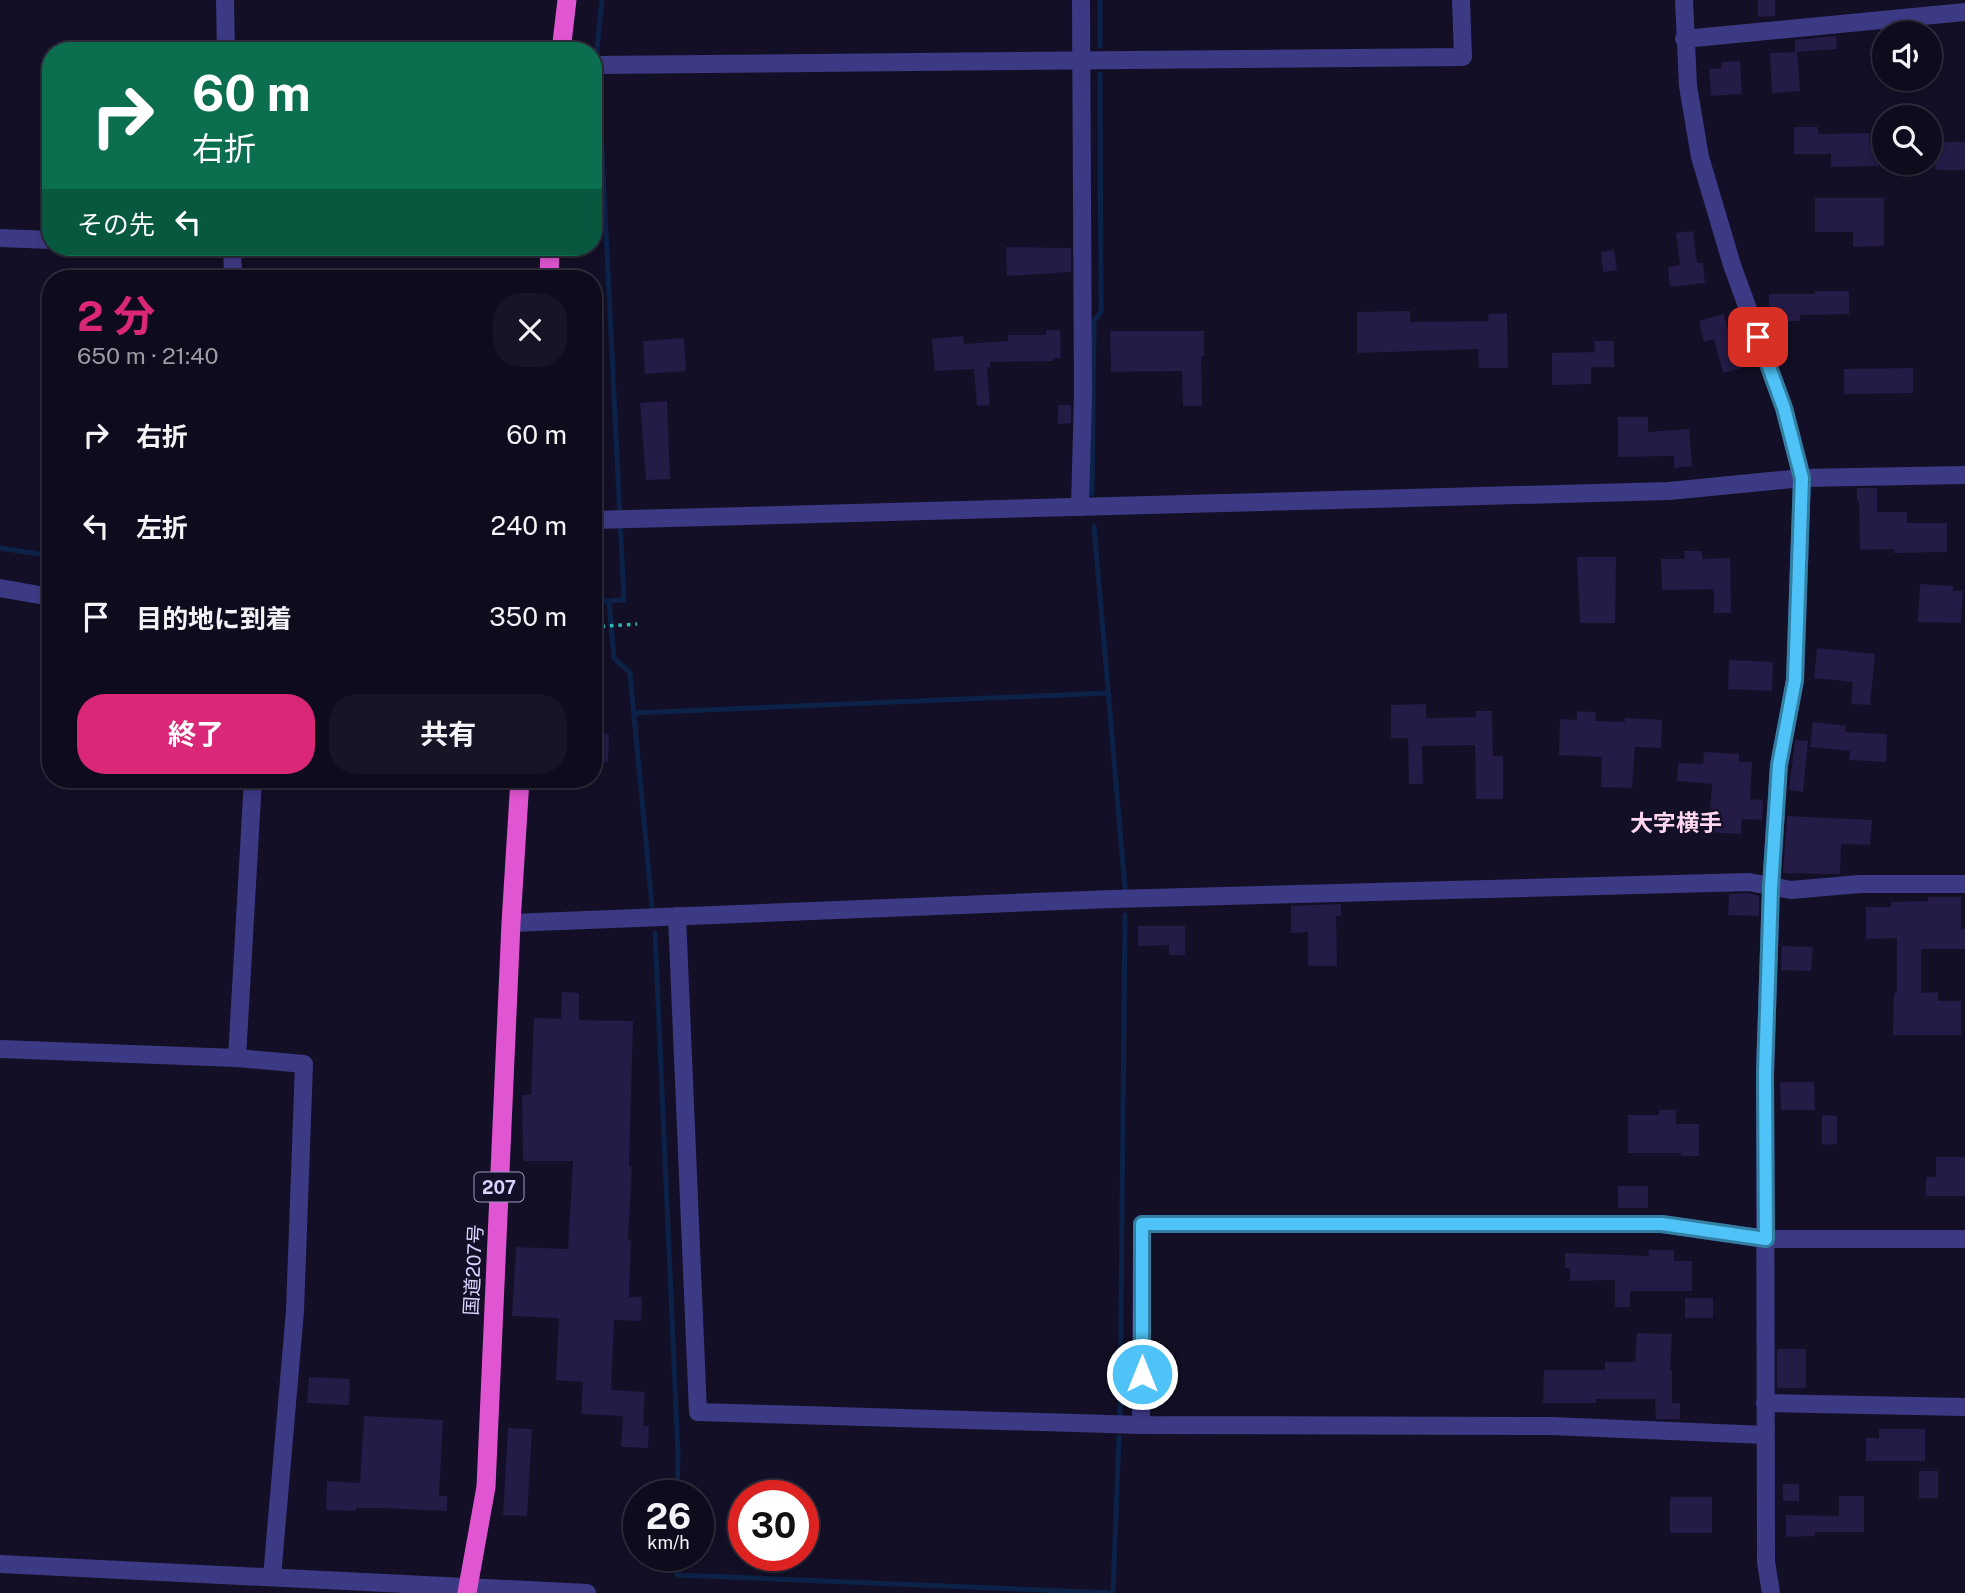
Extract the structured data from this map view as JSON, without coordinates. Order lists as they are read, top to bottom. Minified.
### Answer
{"streets":{"highway":["207","国道207号"]},"districts":["大字横手"],"page":{"turn":["60 m","右折"],"then":"その先","heading":["2 分","650 m · 21:40"],"list":[{"name":"右折","value":"60 m"},{"name":"左折","value":"240 m"},{"name":"目的地に到着","value":"350 m"}],"buttons":["終了","共有"],"speed":"26 km/h","limit":"30"}}
